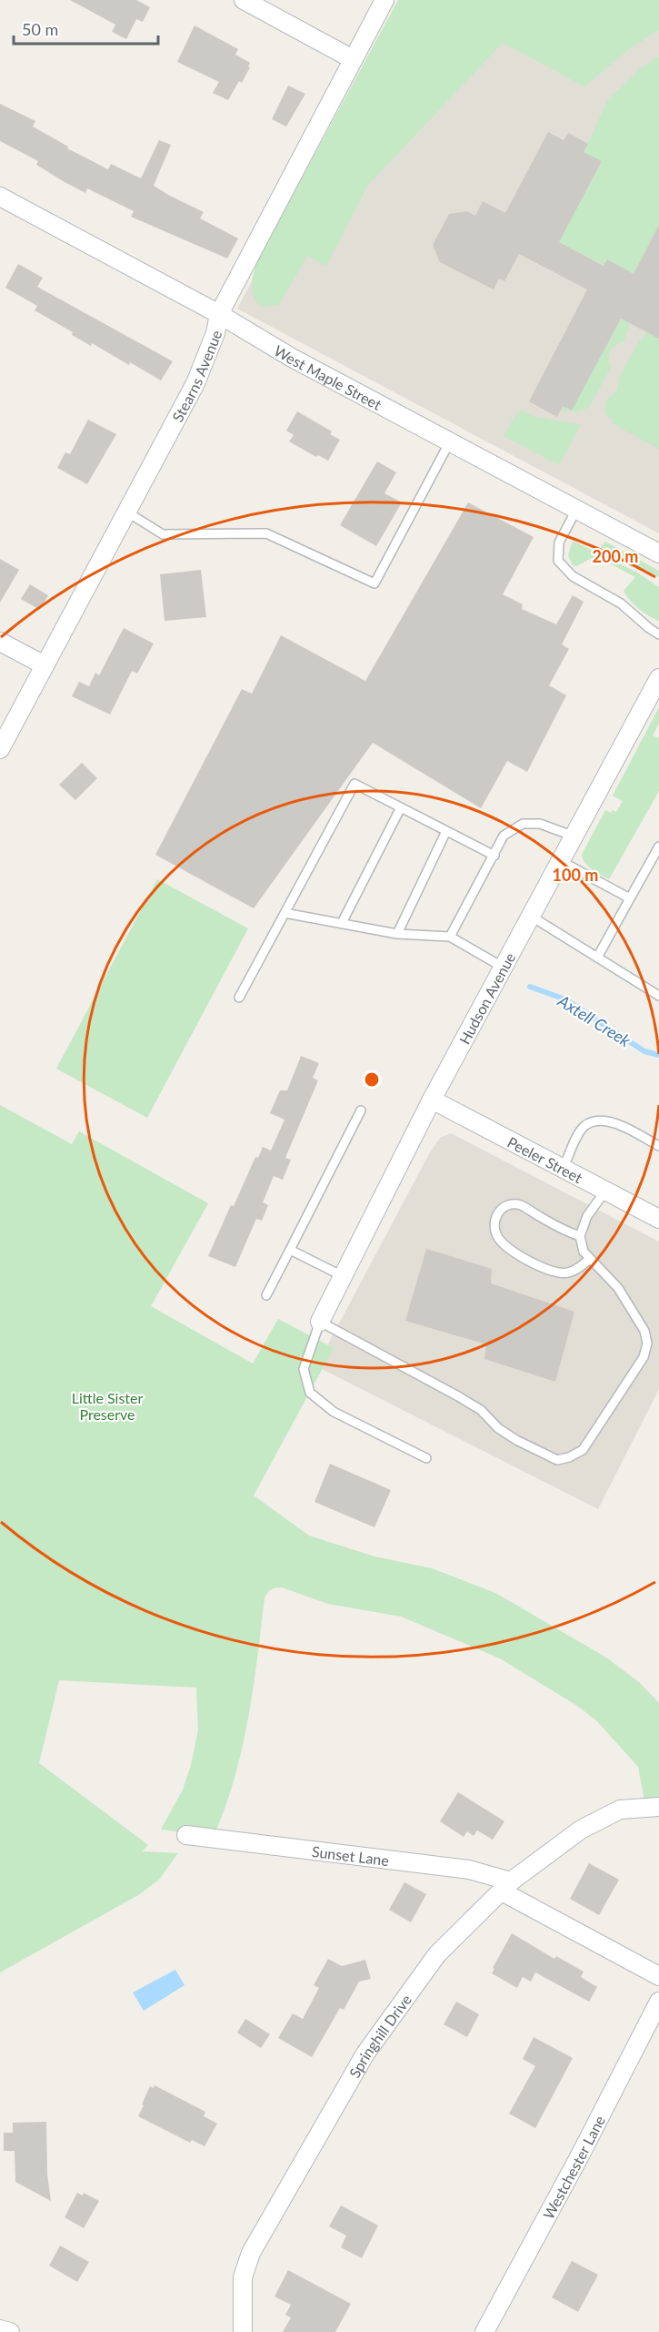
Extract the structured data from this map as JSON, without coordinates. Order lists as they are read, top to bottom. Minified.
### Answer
{"streets":{"street":["Stearns Avenue","West Maple Street","Hudson Avenue","Peeler Street","Sunset Lane","Springhill Drive","Westchester Lane"]},"crossings":[["Stearns Avenue","West Maple Street"],["Hudson Avenue","Peeler Street"],["Sunset Lane","Springhill Drive"]],"water":["Axtell Creek"],"parks":["Little Sister Preserve"],"scale_bar":"50 m","rings":["200 m","100 m"]}
